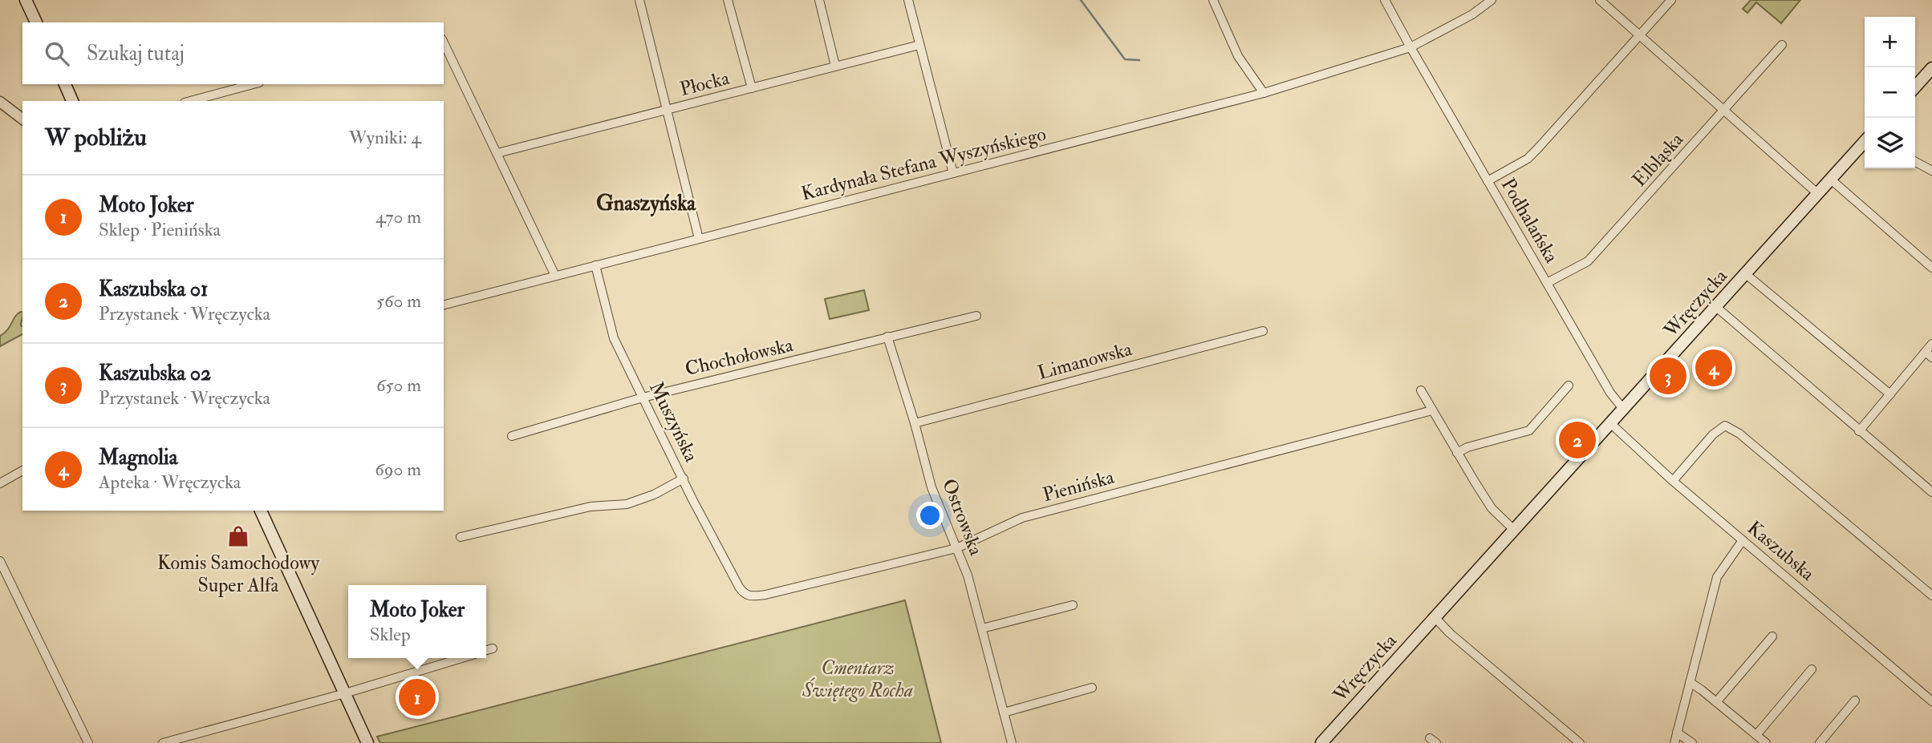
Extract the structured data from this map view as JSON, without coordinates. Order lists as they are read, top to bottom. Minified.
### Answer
{"streets":{"main road":["Wręczycka"],"street":["Płocka","Elbląska","Kardynała Stefana Wyszyńskiego","Podhalańska","Chochołowska","Limanowska","Muszyńska","Pienińska","Ostrowska","Kaszubska"]},"crossings":[["Elbląska","Podhalańska"],["Kardynała Stefana Wyszyńskiego","Podhalańska"],["Kardynała Stefana Wyszyńskiego","Muszyńska"],["Podhalańska","Wręczycka"],["Wręczycka","Kaszubska"],["Chochołowska","Muszyńska"],["Chochołowska","Ostrowska"],["Limanowska","Ostrowska"],["Muszyńska","Pienińska"],["Pienińska","Ostrowska"]],"districts":["Gnaszyńska"],"parks":["Cmentarz Świętego Rocha"],"places":{"shop":["Komis Samochodowy Super Alfa"]},"page":{"map_buttons":["+","−"],"search":"Szukaj tutaj","heading":["W pobliżu","Wyniki: 4"],"list":[{"mark":"1","name":"Moto Joker","note":"Sklep · Pienińska","value":"470 m"},{"mark":"2","name":"Kaszubska 01","note":"Przystanek · Wręczycka","value":"560 m"},{"mark":"3","name":"Kaszubska 02","note":"Przystanek · Wręczycka","value":"650 m"},{"mark":"4","name":"Magnolia","note":"Apteka · Wręczycka","value":"690 m"}],"pins":["4","3","2","1"],"popup":["Moto Joker","Sklep"]}}
